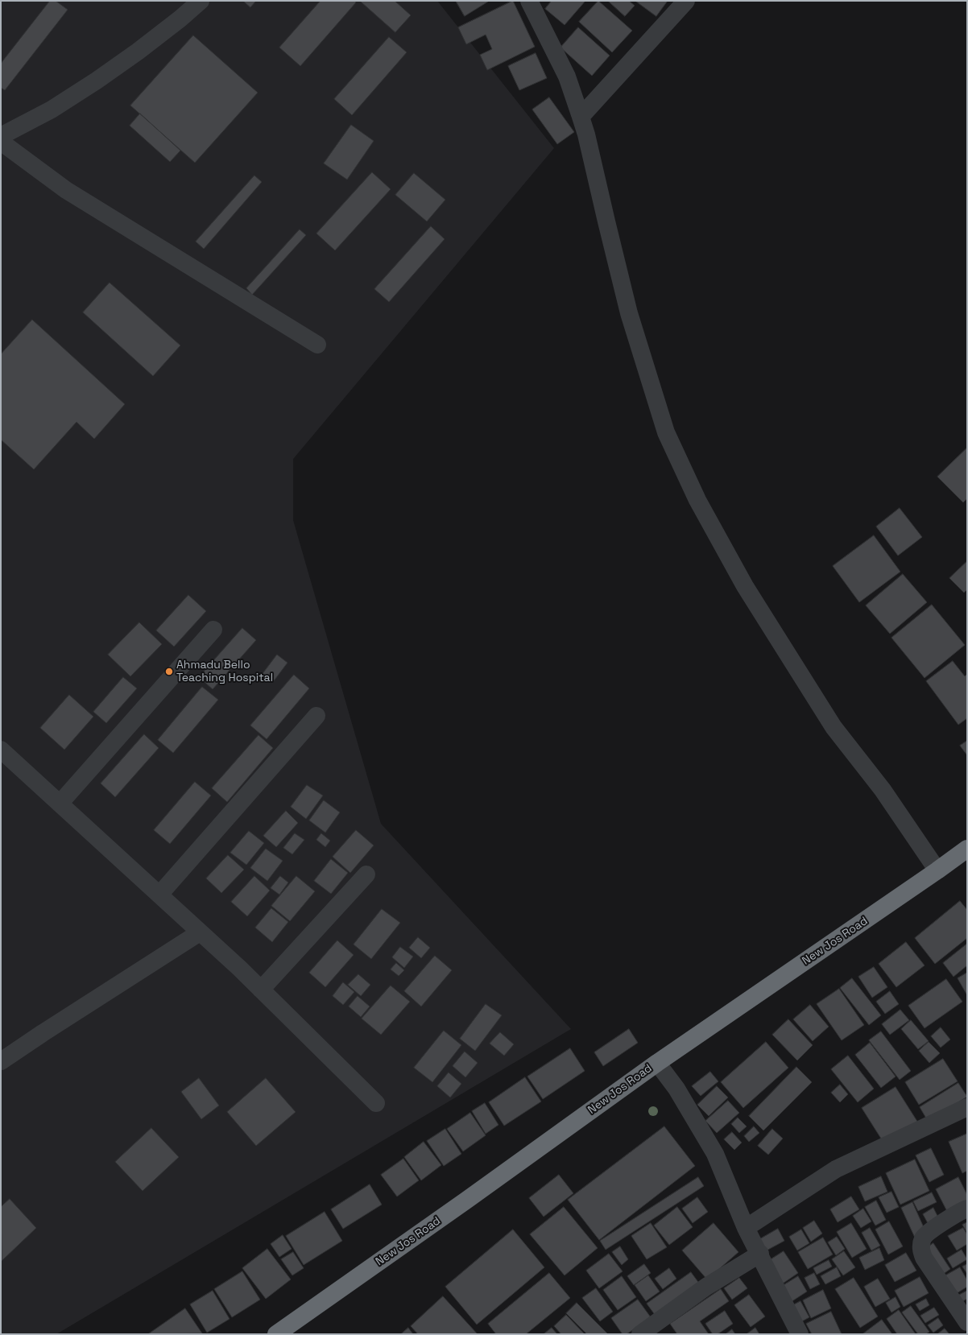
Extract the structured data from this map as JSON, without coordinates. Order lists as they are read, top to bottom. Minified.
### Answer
{"streets":{"highway":["New Jos Road"]},"places":["Ahmadu Bello Teaching Hospital"]}
